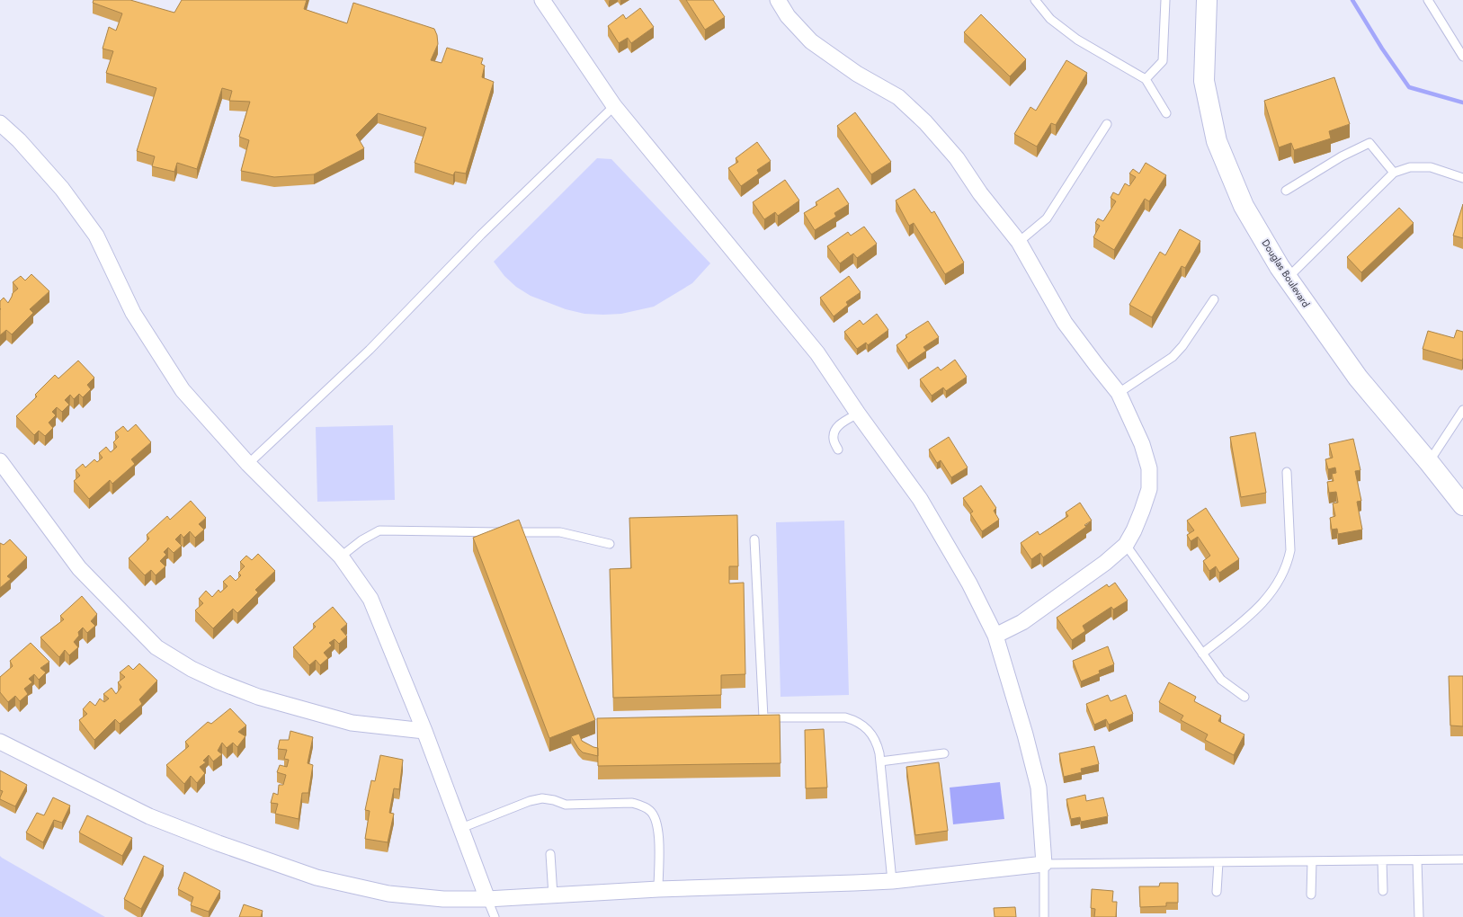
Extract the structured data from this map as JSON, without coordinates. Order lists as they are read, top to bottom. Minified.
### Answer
{"streets":{"street":["Douglas Boulevard"]}}
